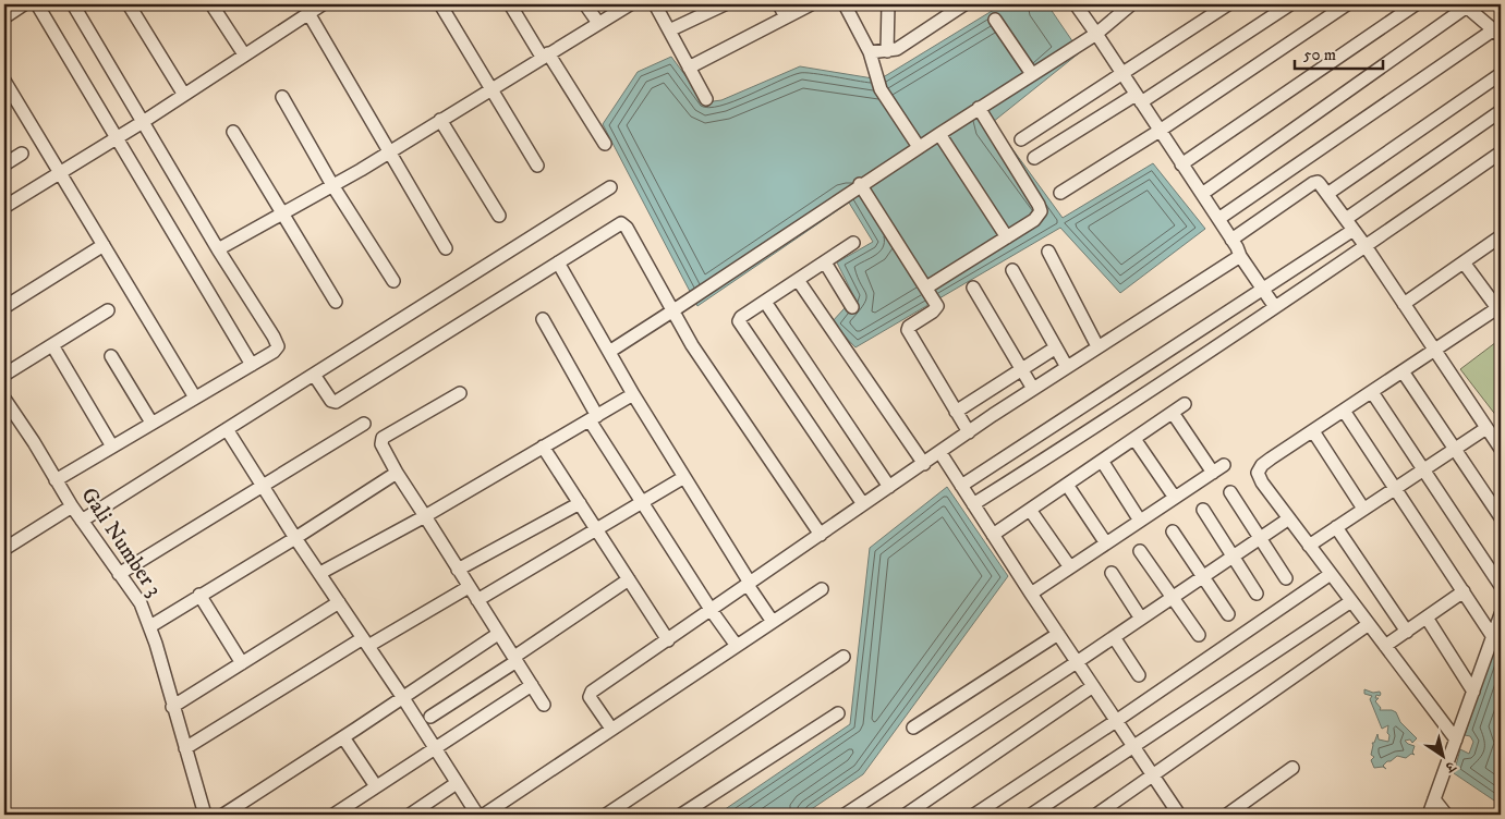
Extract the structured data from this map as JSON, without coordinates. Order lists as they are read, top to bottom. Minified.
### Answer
{"streets":{"street":["Gali Number 3"]},"scale_bar":"50 m","north":"bottom right"}
